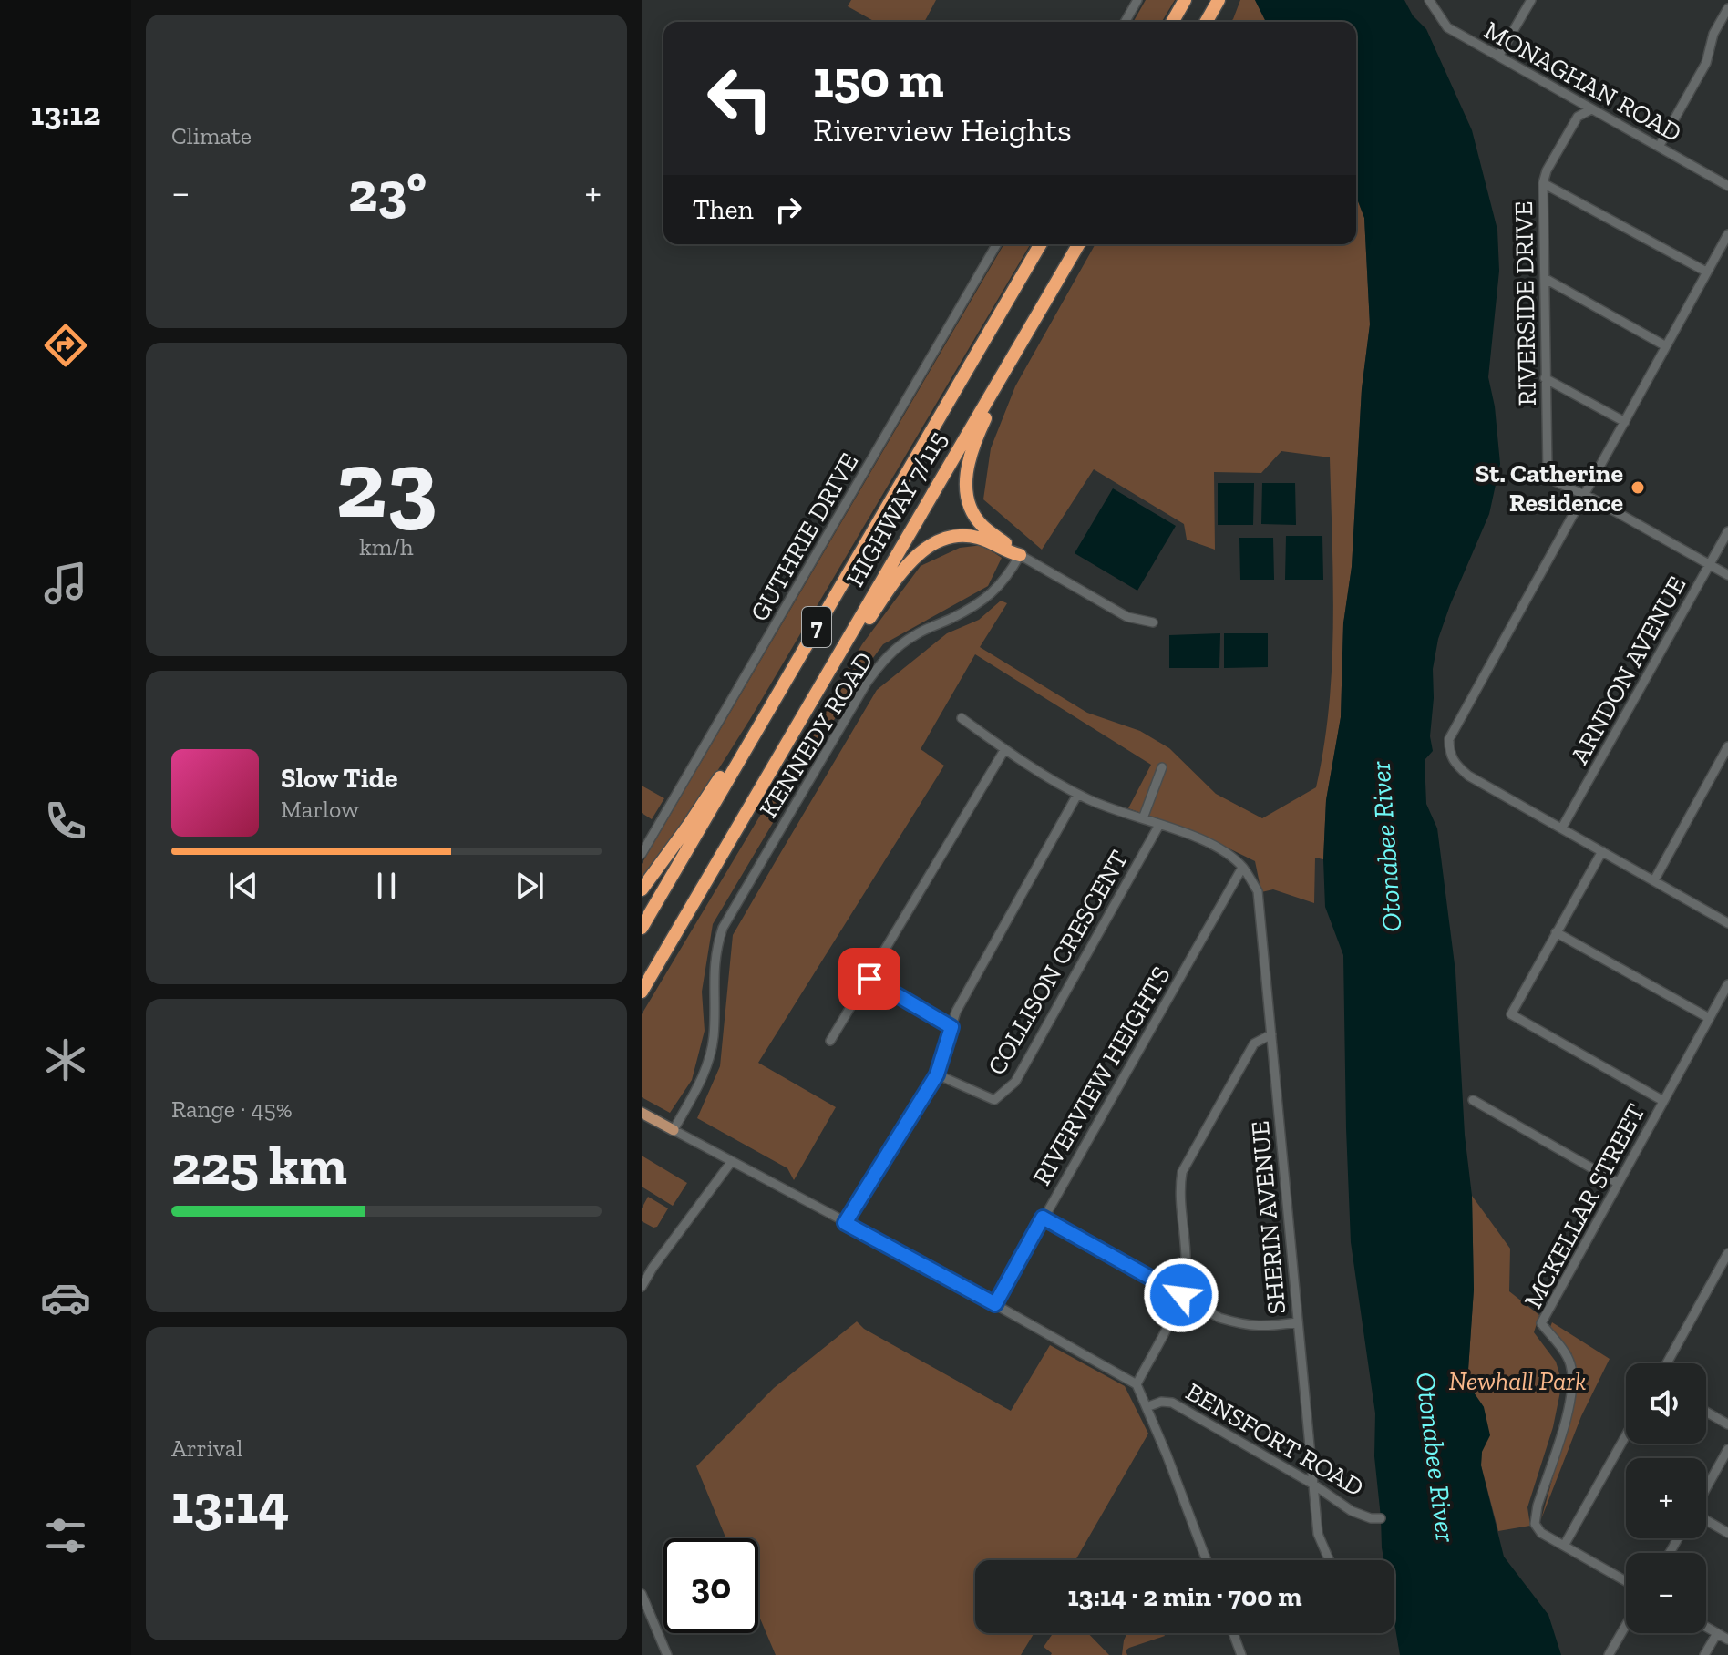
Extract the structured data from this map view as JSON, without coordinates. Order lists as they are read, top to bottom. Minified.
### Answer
{"streets":{"highway":["HIGHWAY 7/115","7"],"street":["MONAGHAN ROAD","RIVERSIDE DRIVE","GUTHRIE DRIVE","ARNDON AVENUE","KENNEDY ROAD","COLLISON CRESCENT","RIVERVIEW HEIGHTS","MCKELLAR STREET","SHERIN AVENUE","BENSFORT ROAD"]},"crossings":[["MONAGHAN ROAD","RIVERSIDE DRIVE"],["RIVERVIEW HEIGHTS","SHERIN AVENUE"],["SHERIN AVENUE","BENSFORT ROAD"]],"water":["Otonabee River"],"parks":["Newhall Park"],"places":["St. Catherine Residence"],"page":{"tabs":"13:12","tile":["Climate",["23","km/h"],["Range · 45%","225 km"],["Arrival","13:14"]],"turn":["150 m","Riverview Heights"],"heat":["−","23°","+"],"then":"Then","song":["Slow Tide","Marlow"],"map_buttons":["+","−"],"limit":"30","trip":"13:14 · 2 min · 700 m"}}
